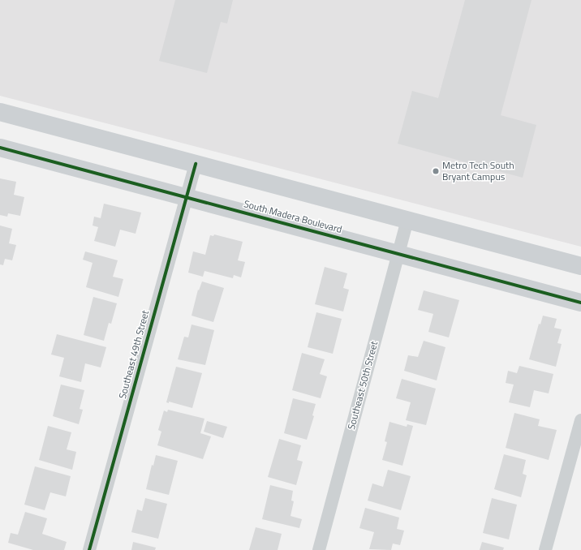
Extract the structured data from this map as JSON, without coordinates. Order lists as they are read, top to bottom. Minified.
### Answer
{"streets":{"street":["South Madera Boulevard","Southeast 49th Street","Southeast 50th Street"]},"crossings":[["South Madera Boulevard","Southeast 49th Street"],["South Madera Boulevard","Southeast 50th Street"]],"places":["Metro Tech South Bryant Campus"]}
